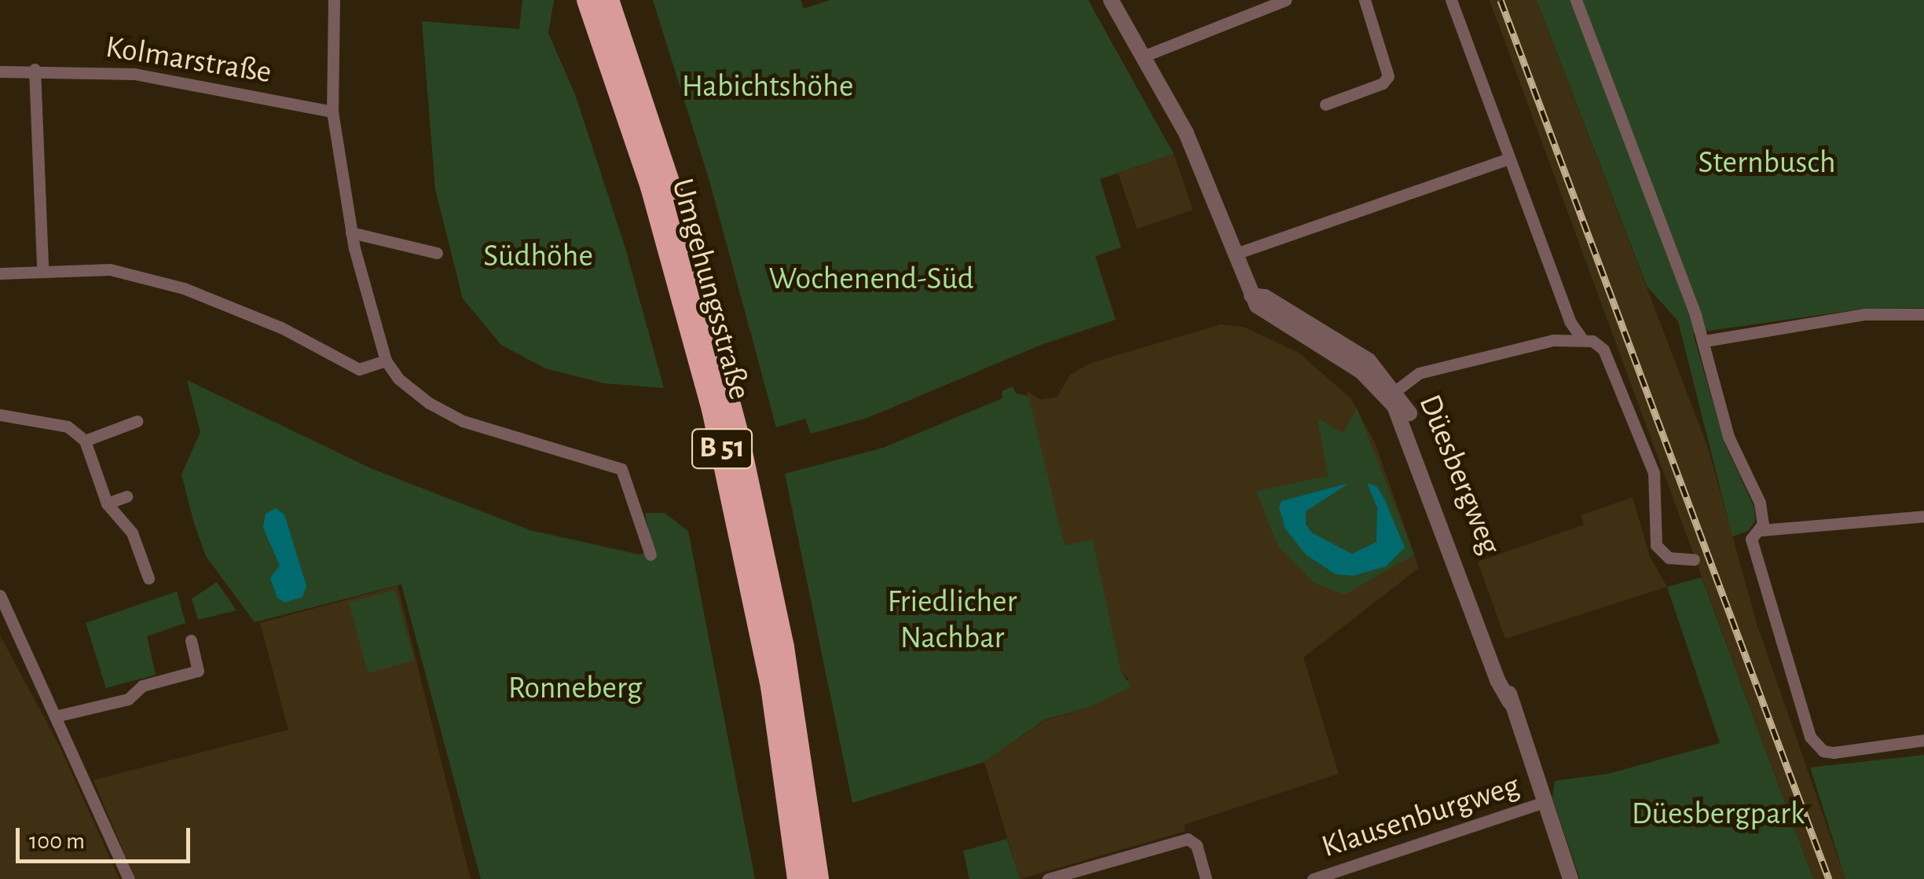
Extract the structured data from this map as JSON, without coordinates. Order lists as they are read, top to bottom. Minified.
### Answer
{"streets":{"highway":["Umgehungsstraße","B 51"],"street":["Kolmarstraße","Düesbergweg","Klausenburgweg"]},"crossings":[["Düesbergweg","Klausenburgweg"]],"parks":["Habichtshöhe","Sternbusch","Südhöhe","Wochenend-Süd","Friedlicher Nachbar","Ronneberg","Düesbergpark"],"scale_bar":"100 m"}
